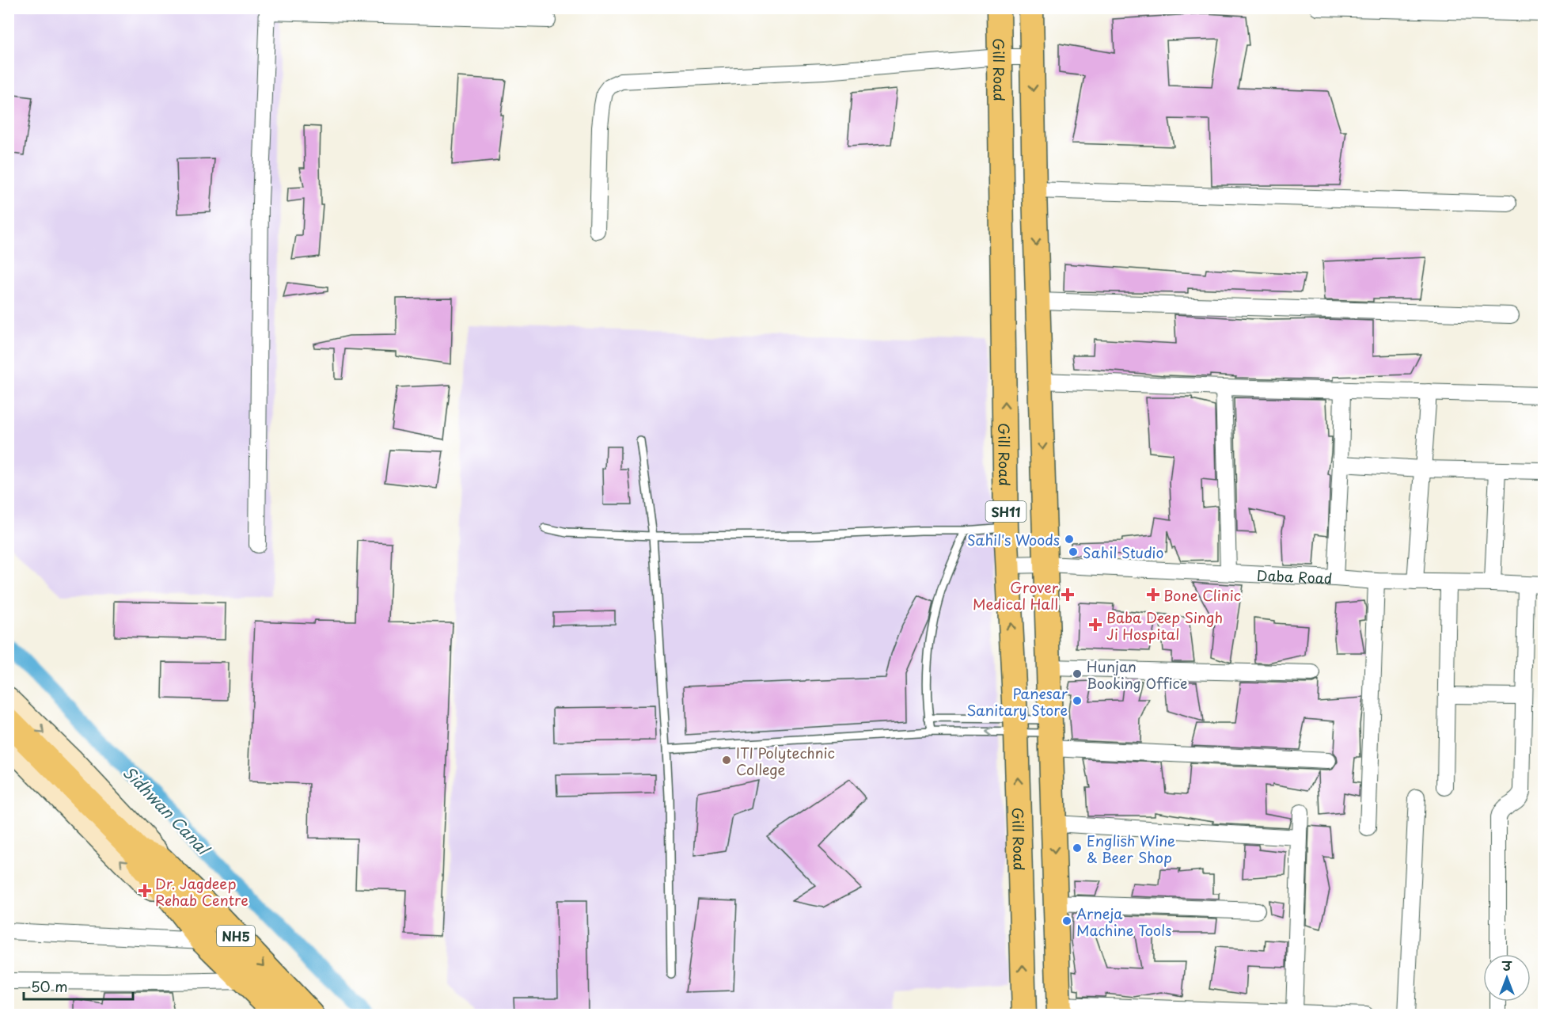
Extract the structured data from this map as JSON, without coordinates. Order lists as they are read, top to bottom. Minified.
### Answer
{"streets":{"highway":["NH5"],"main road":["Gill Road","SH11"],"street":["Daba Road"]},"crossings":[["Gill Road","Daba Road"],["SH11","Daba Road"]],"water":["Sidhwan Canal"],"places":{"other":["Sahil's Woods","Sahil Studio","Hunjan Booking Office","Panesar Sanitary Store","ITI Polytechnic College","English Wine & Beer Shop","Arneja Machine Tools"],"health":["Grover Medical Hall","Bone Clinic","Baba Deep Singh Ji Hospital","Dr. Jagdeep Rehab Centre"]},"scale_bar":"50 m","north":"top"}
